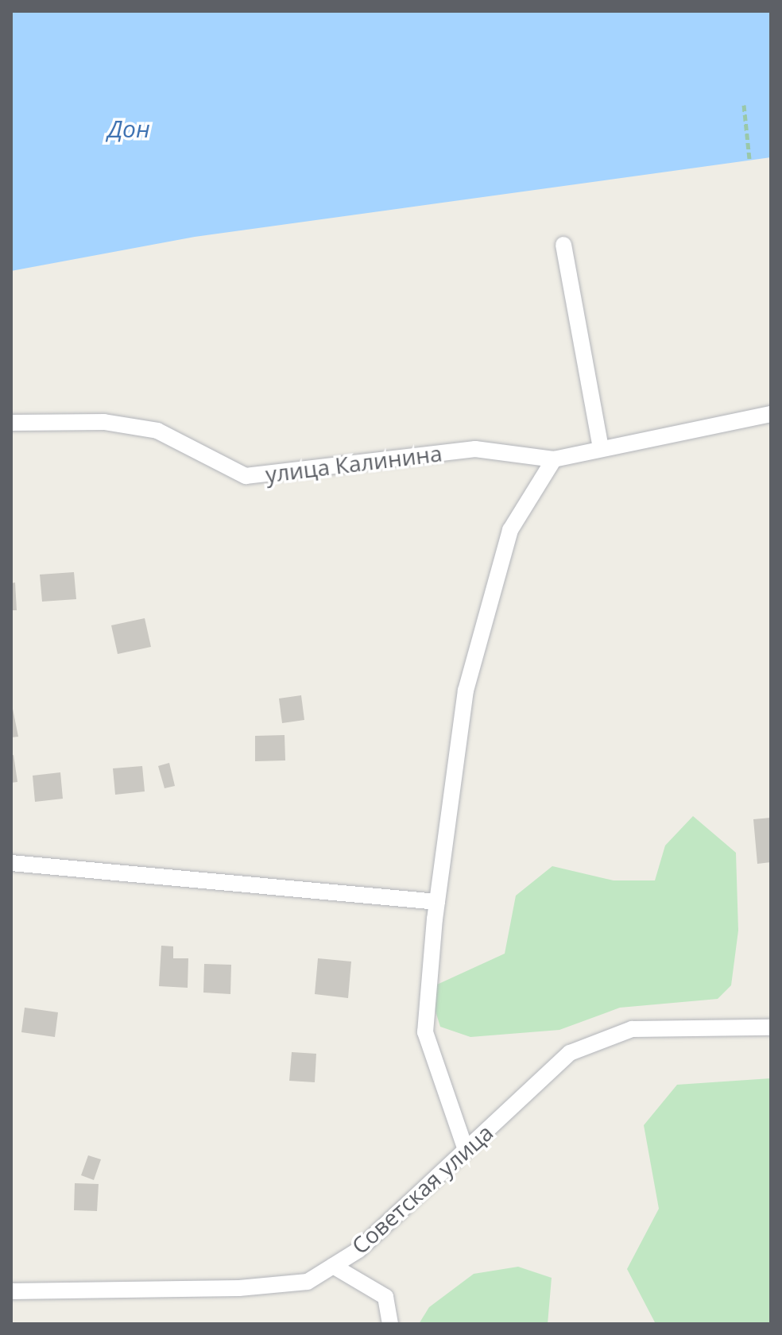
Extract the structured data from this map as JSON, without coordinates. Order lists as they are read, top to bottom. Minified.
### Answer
{"streets":{"street":["улица Калинина","Советская улица"]},"water":["Дон"]}
